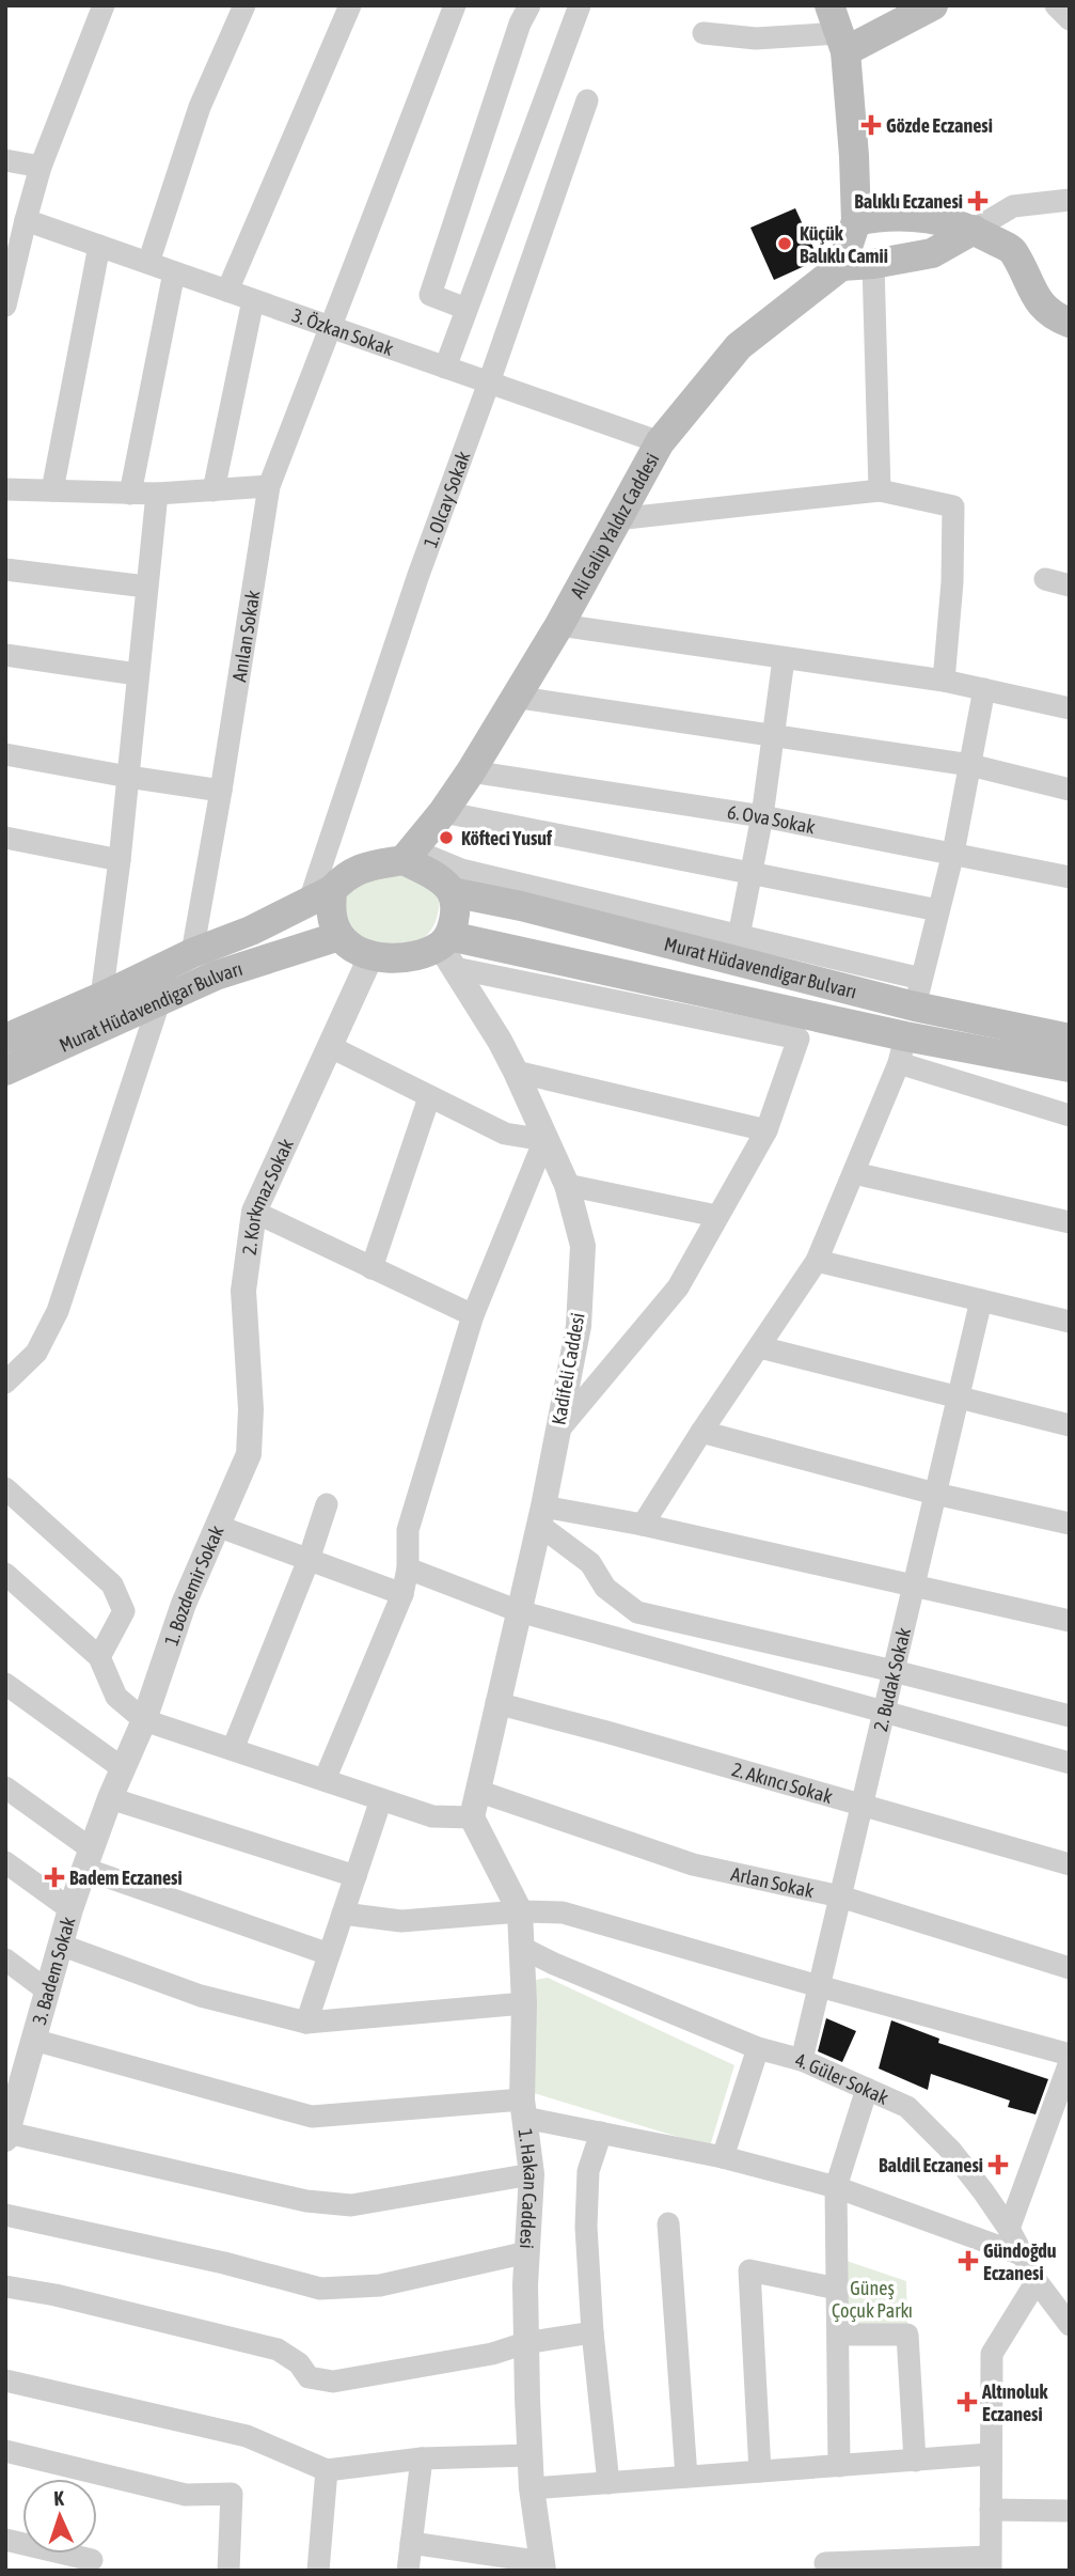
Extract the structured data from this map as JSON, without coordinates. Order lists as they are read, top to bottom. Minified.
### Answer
{"streets":{"main road":["Ali Galip Yaldız Caddesi","Murat Hüdavendigar Bulvarı"],"street":["3. Özkan Sokak","1. Olcay Sokak","Anılan Sokak","6. Ova Sokak","2. Korkmaz Sokak","Kadifeli Caddesi","1. Bozdemir Sokak","2. Budak Sokak","2. Akıncı Sokak","Arlan Sokak","3. Badem Sokak","4. Güler Sokak","1. Hakan Caddesi"]},"crossings":[["3. Özkan Sokak","1. Olcay Sokak"],["3. Özkan Sokak","Ali Galip Yaldız Caddesi"],["3. Özkan Sokak","Anılan Sokak"],["1. Olcay Sokak","Ali Galip Yaldız Caddesi"],["1. Olcay Sokak","Murat Hüdavendigar Bulvarı"],["1. Olcay Sokak","2. Korkmaz Sokak"],["1. Olcay Sokak","Kadifeli Caddesi"],["Ali Galip Yaldız Caddesi","6. Ova Sokak"],["Ali Galip Yaldız Caddesi","Murat Hüdavendigar Bulvarı"],["Ali Galip Yaldız Caddesi","2. Korkmaz Sokak"],["Ali Galip Yaldız Caddesi","Kadifeli Caddesi"],["Anılan Sokak","Murat Hüdavendigar Bulvarı"],["Murat Hüdavendigar Bulvarı","2. Korkmaz Sokak"],["Murat Hüdavendigar Bulvarı","Kadifeli Caddesi"],["2. Korkmaz Sokak","Kadifeli Caddesi"],["2. Korkmaz Sokak","1. Bozdemir Sokak"],["Kadifeli Caddesi","2. Akıncı Sokak"],["Kadifeli Caddesi","Arlan Sokak"],["Kadifeli Caddesi","1. Hakan Caddesi"],["1. Bozdemir Sokak","3. Badem Sokak"],["2. Budak Sokak","2. Akıncı Sokak"],["2. Budak Sokak","Arlan Sokak"],["2. Budak Sokak","4. Güler Sokak"],["4. Güler Sokak","1. Hakan Caddesi"]],"parks":["Güneş Çoçuk Parkı"],"places":{"health":["Gözde Eczanesi","Balıklı Eczanesi","Badem Eczanesi","Baldil Eczanesi","Gündoğdu Eczanesi","Altınoluk Eczanesi"],"other":["Küçük Balıklı Camii","Köfteci Yusuf"]},"north":"top"}
